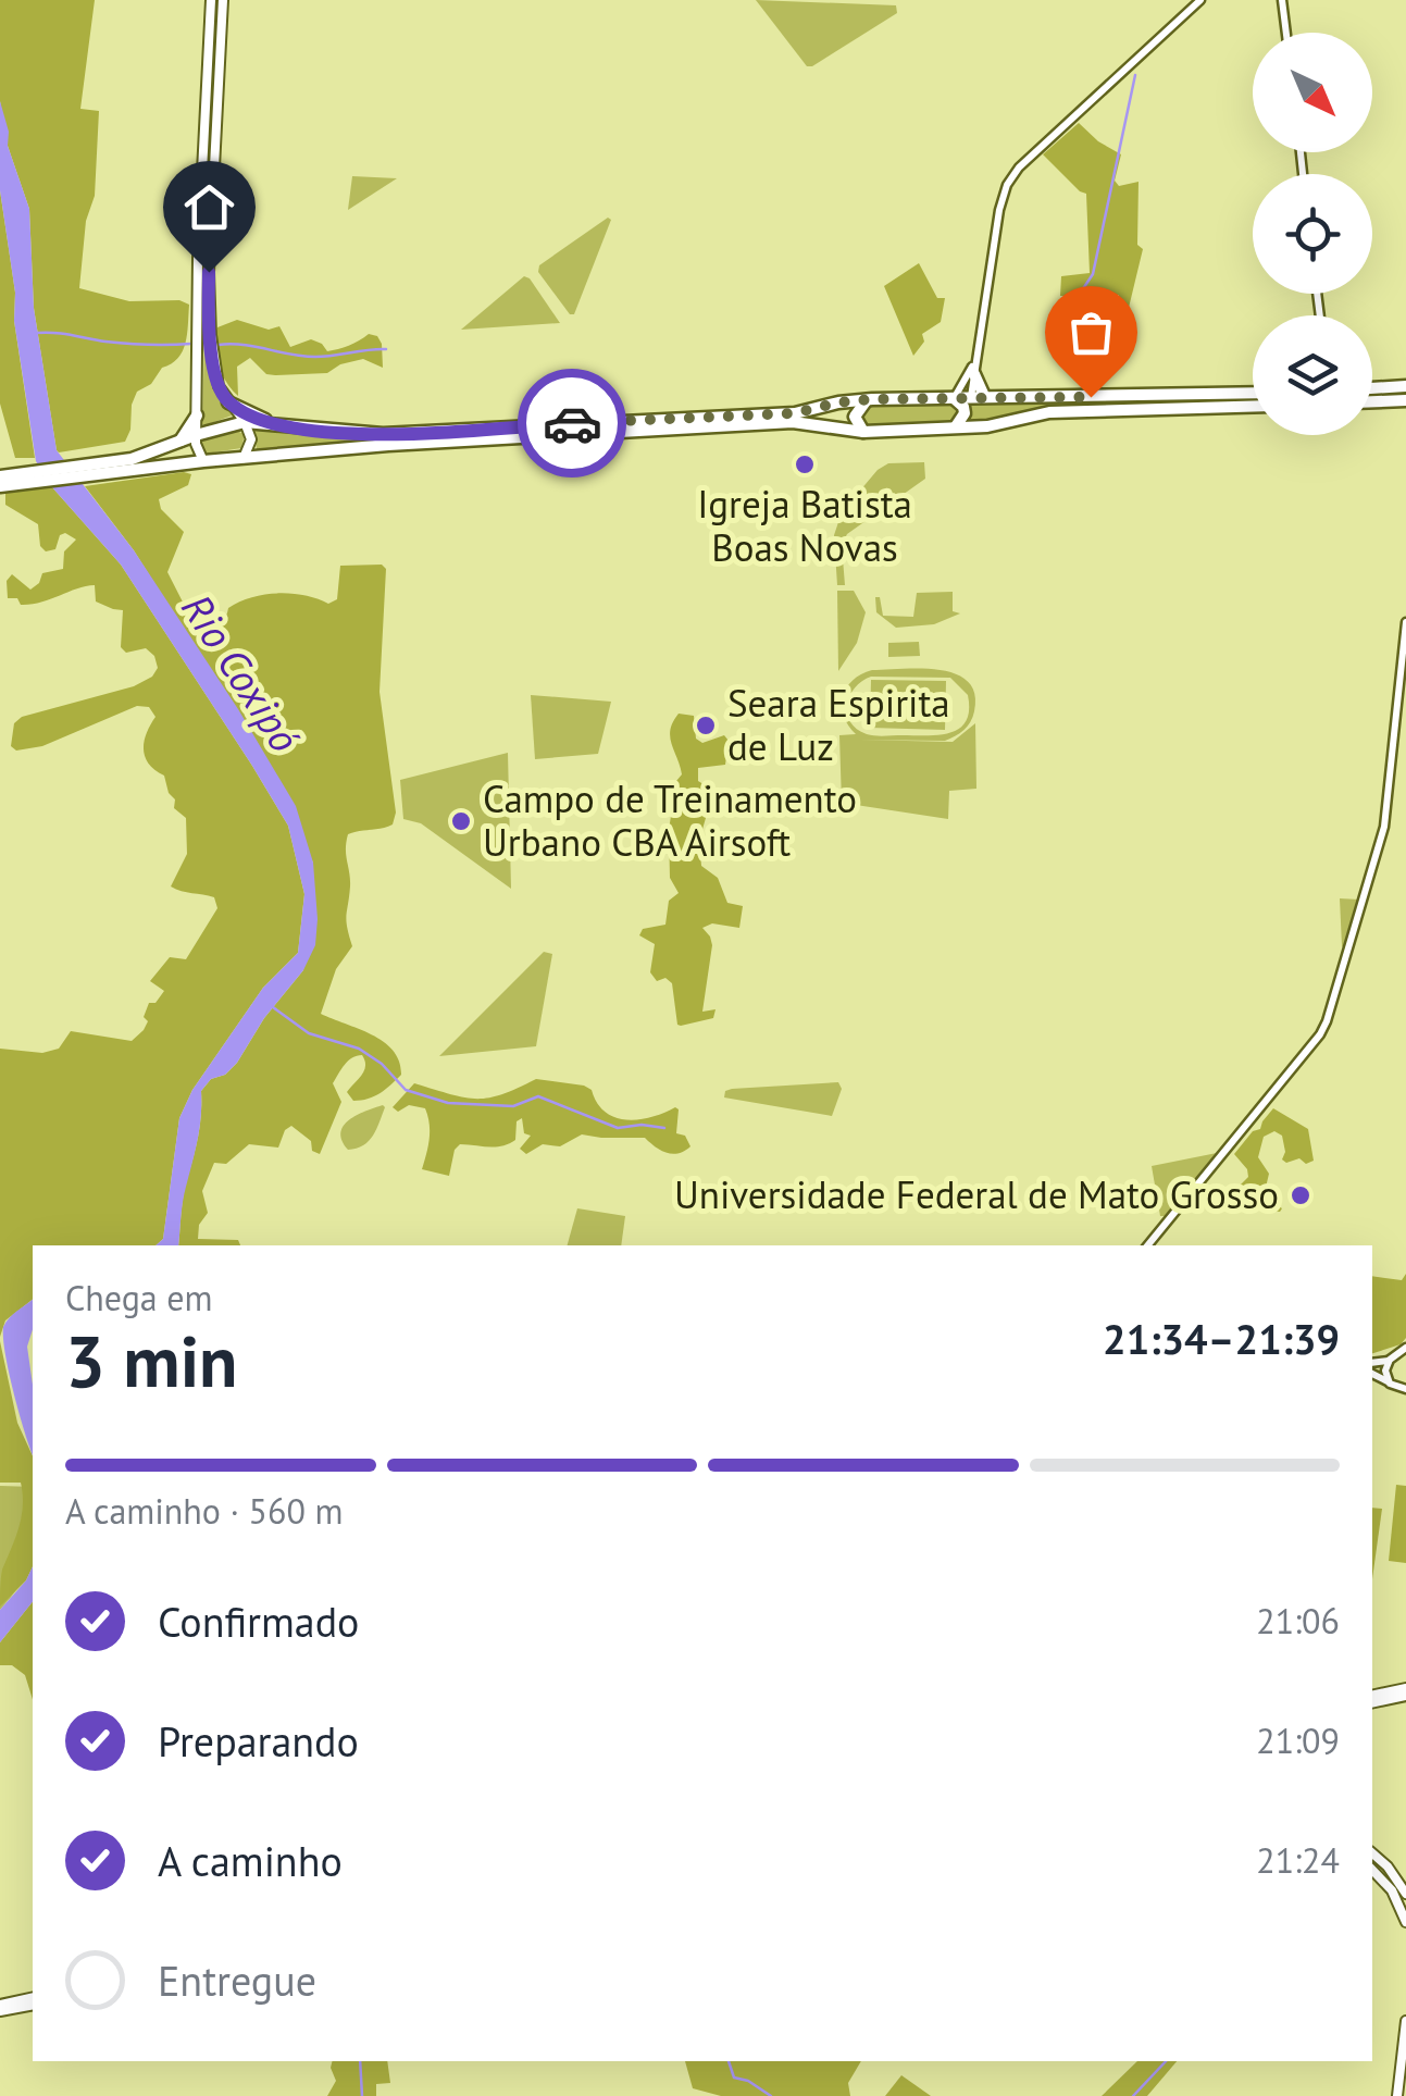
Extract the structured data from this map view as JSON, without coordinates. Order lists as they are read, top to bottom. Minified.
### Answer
{"water":["Rio Coxipó"],"places":["Igreja Batista Boas Novas","Seara Espirita de Luz","Campo de Treinamento Urbano CBA Airsoft","Universidade Federal de Mato Grosso"],"north":"bottom right","page":{"heading":["3 min","Chega em","21:34–21:39"],"bar":"A caminho · 560 m","list":[["Confirmado","21:06"],["Preparando","21:09"],["A caminho","21:24"],"Entregue"]}}
